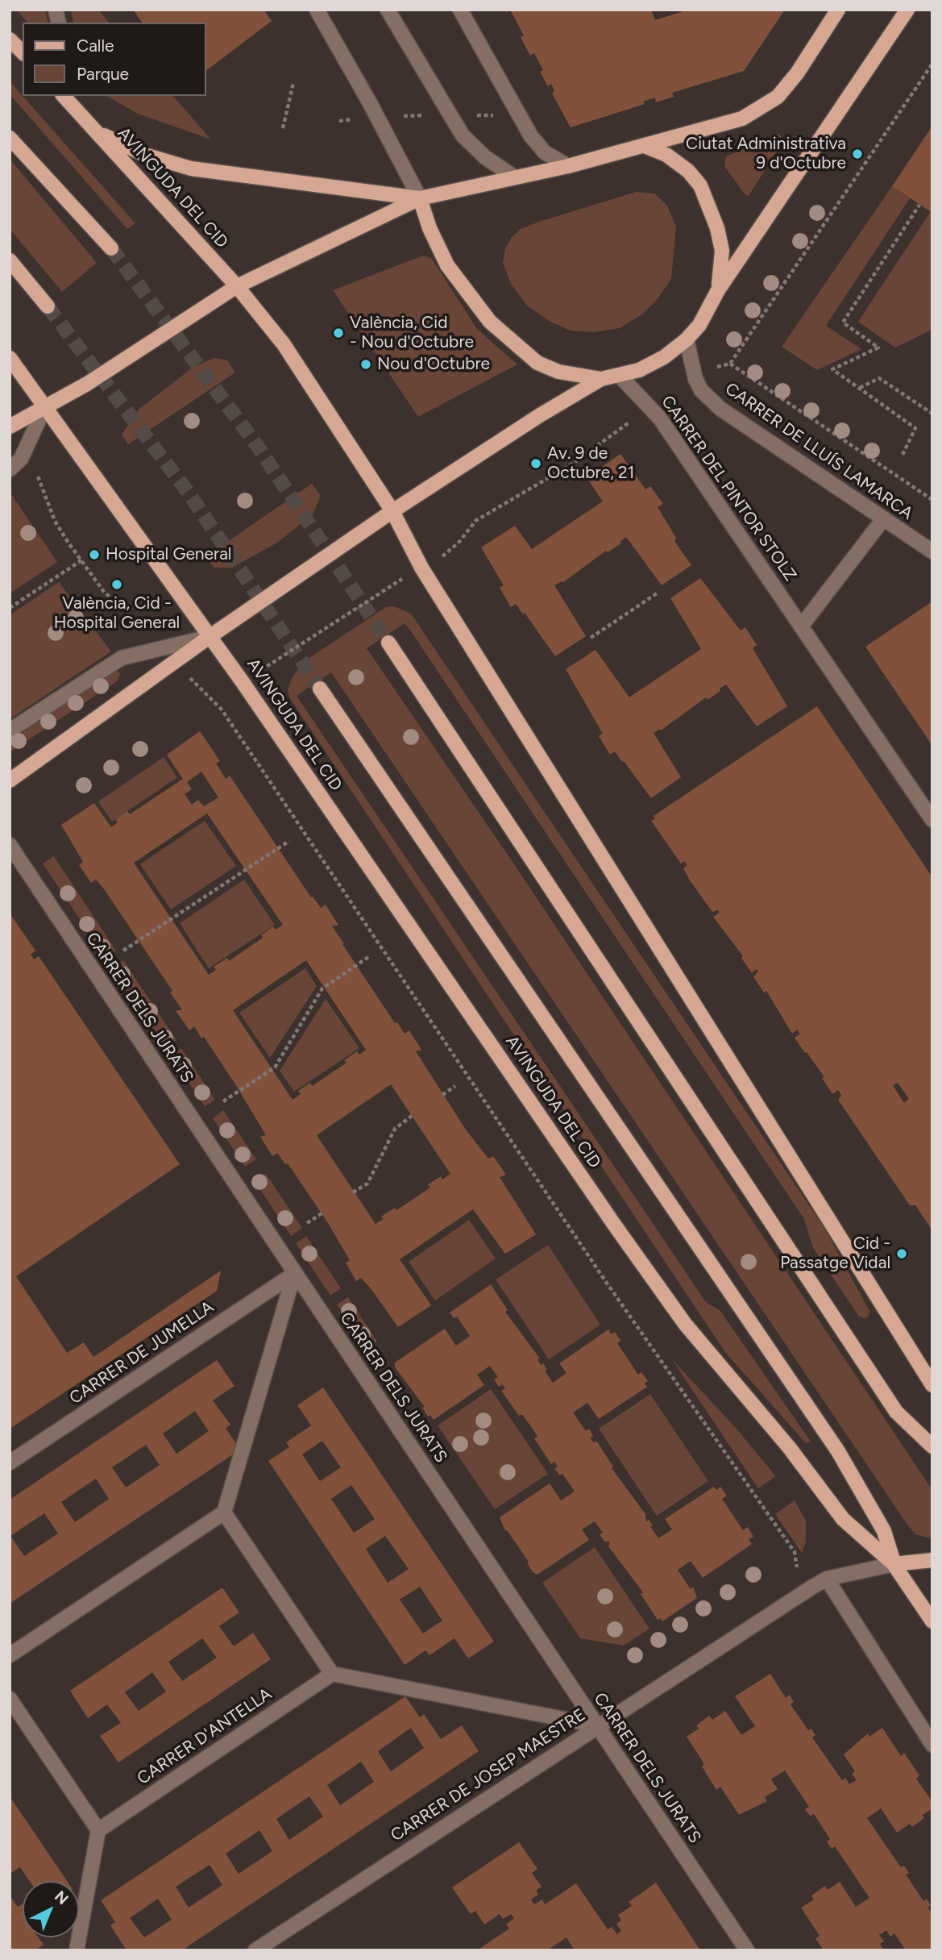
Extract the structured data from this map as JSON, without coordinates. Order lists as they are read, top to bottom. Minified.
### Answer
{"streets":{"main road":["AVINGUDA DEL CID"],"street":["CARRER DE LLUÍS LAMARCA","CARRER DEL PINTOR STOLZ","CARRER DELS JURATS","CARRER DE JUMELLA","CARRER D'ANTELLA","CARRER DE JOSEP MAESTRE"]},"crossings":[["AVINGUDA DEL CID","CARRER DE JOSEP MAESTRE"],["CARRER DELS JURATS","CARRER DE JUMELLA"],["CARRER DELS JURATS","CARRER DE JOSEP MAESTRE"]],"places":["Ciutat Administrativa 9 d'Octubre","València, Cid - Nou d'Octubre","Nou d'Octubre","Av. 9 de Octubre, 21","Hospital General","València, Cid - Hospital General","Cid - Passatge Vidal"],"legend":["Calle","Parque"],"north":"top right"}
